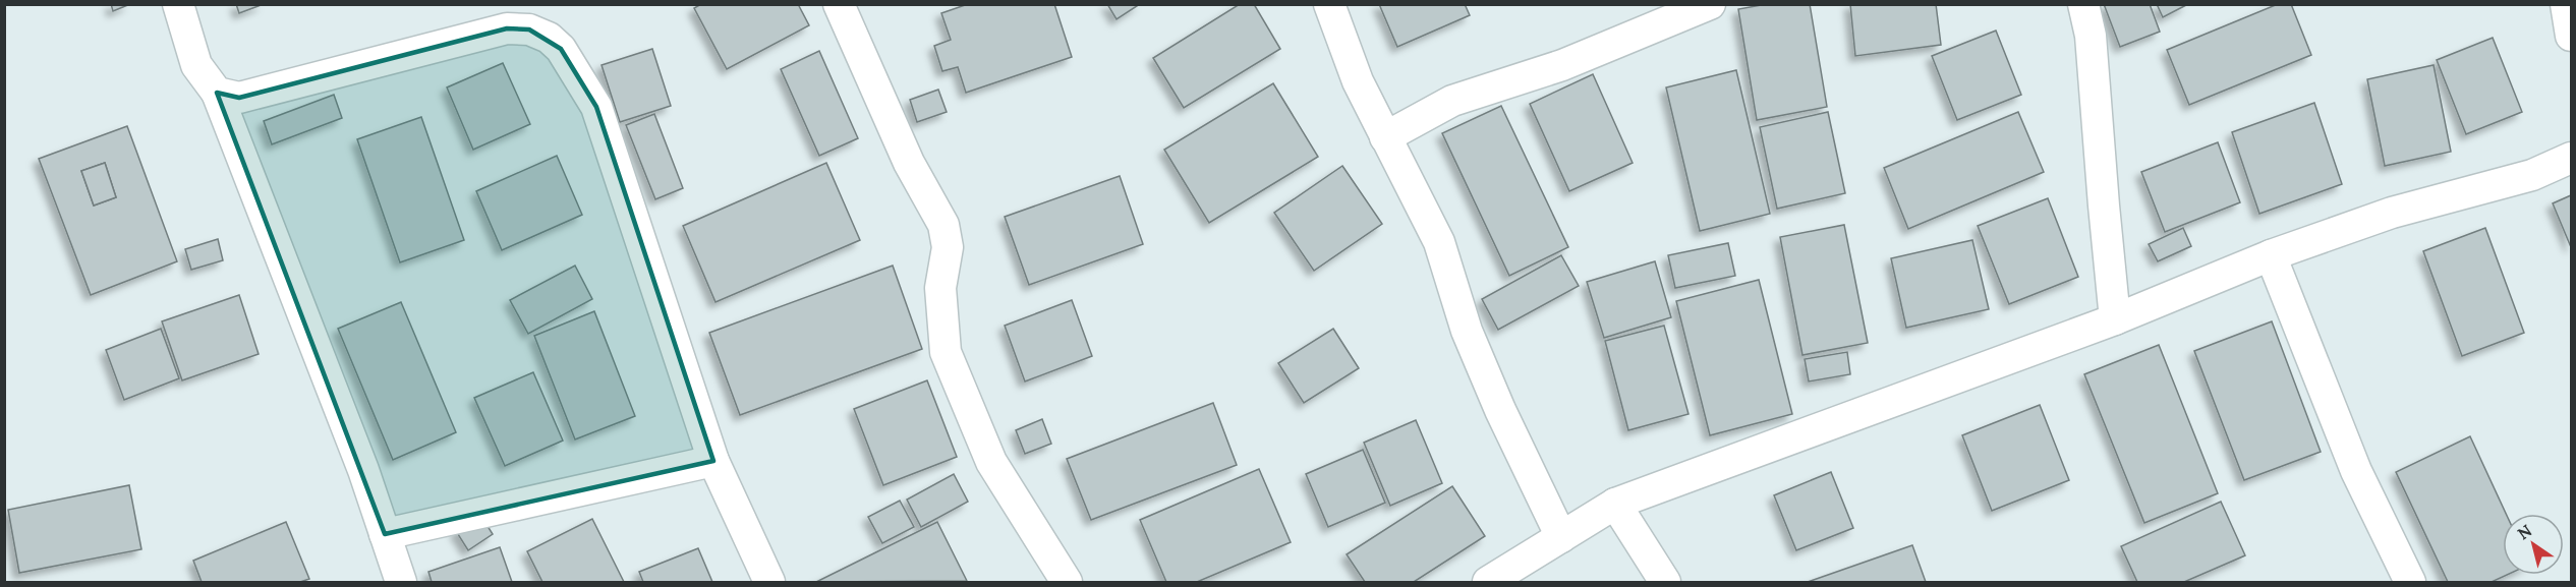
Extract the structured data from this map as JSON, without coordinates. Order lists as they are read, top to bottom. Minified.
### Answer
{"north":"top left"}
